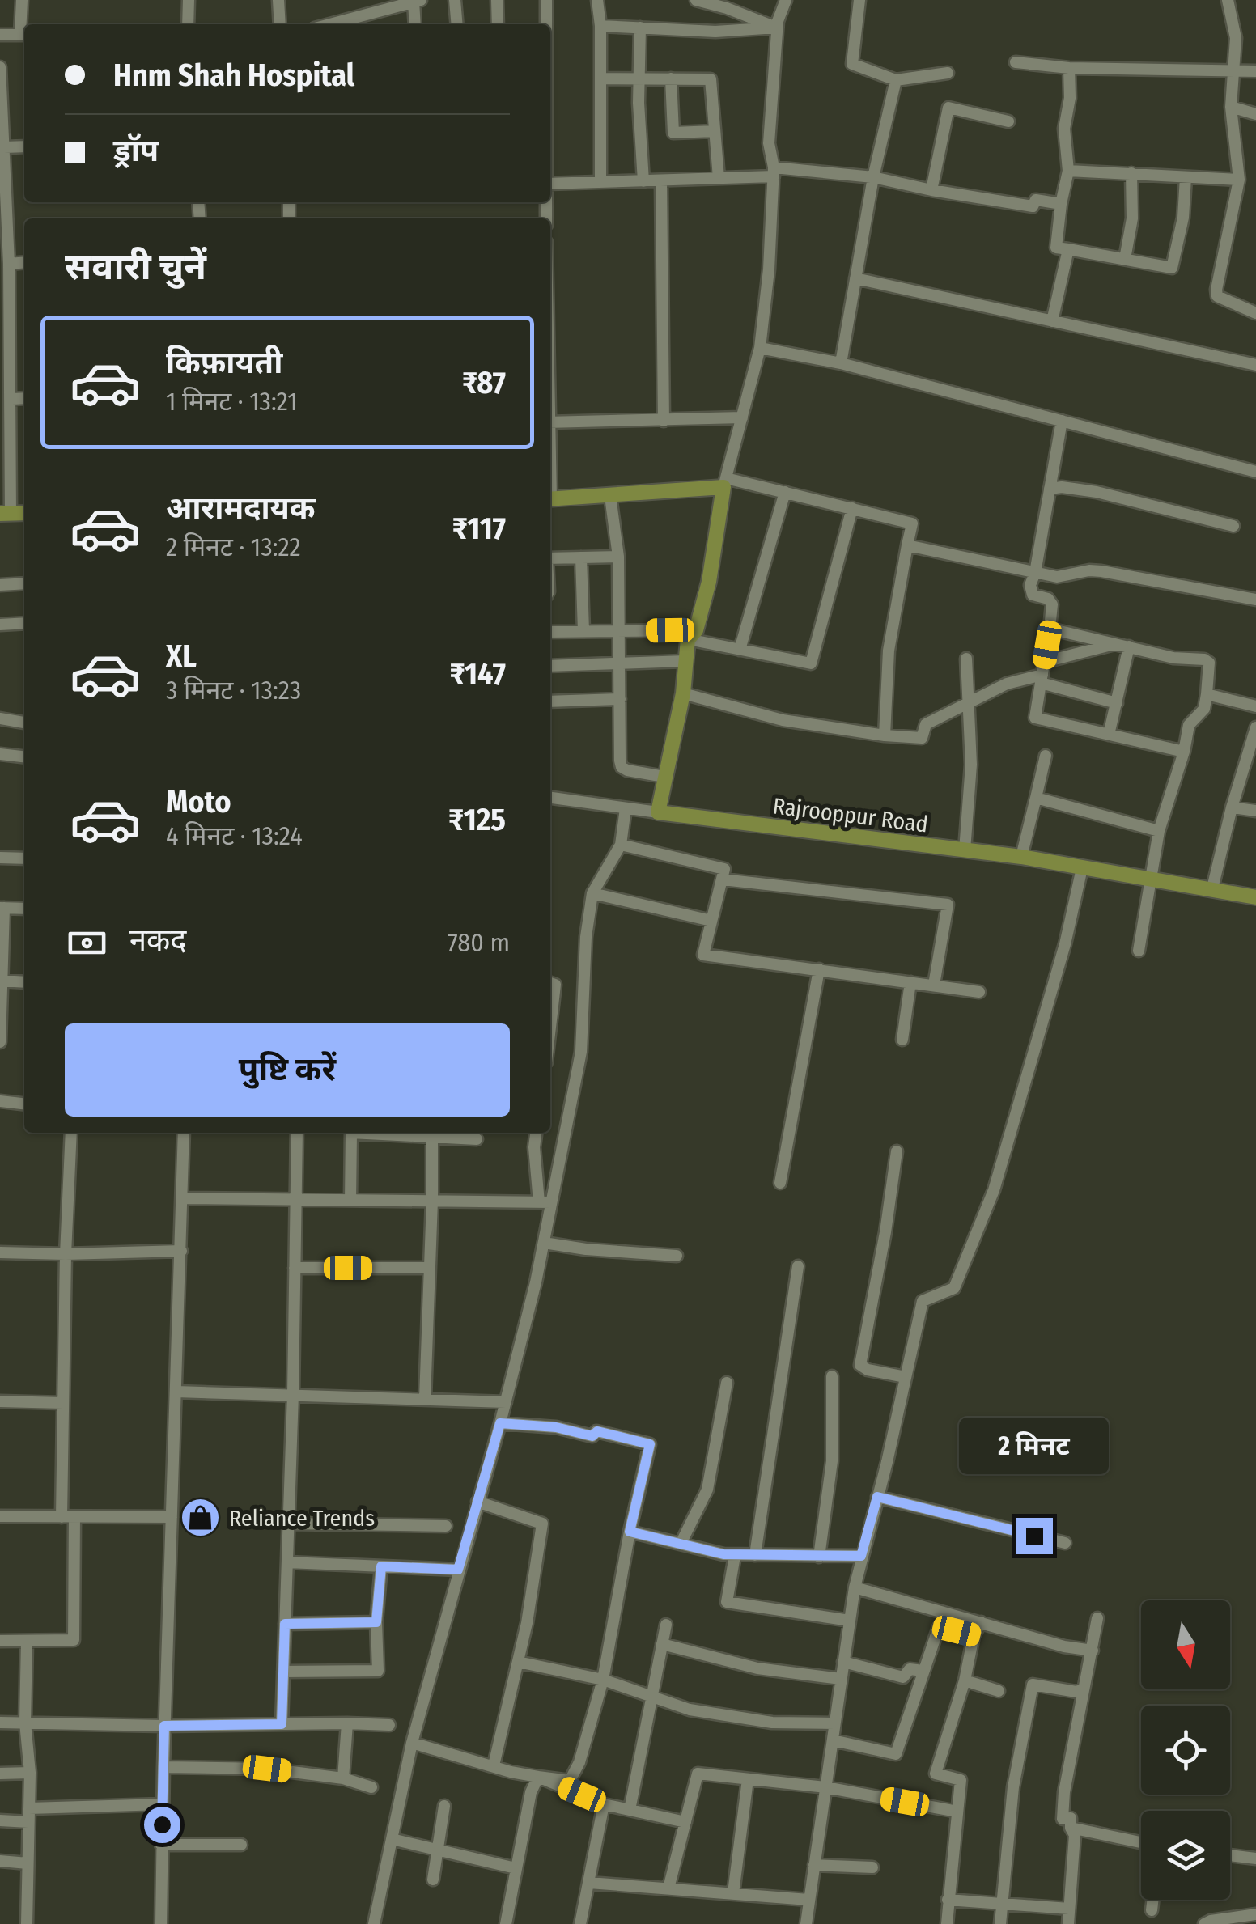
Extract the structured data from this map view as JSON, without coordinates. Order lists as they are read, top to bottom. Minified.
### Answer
{"streets":{"main road":["Rajrooppur Road"]},"places":{"shop":["Reliance Trends"]},"north":"bottom","page":{"banner":["Hnm Shah Hospital","ड्रॉप"],"heading":"सवारी चुनें","list":[{"name":"किफ़ायती","note":"1 मिनट · 13:21","value":"₹87"},{"name":"आरामदायक","note":"2 मिनट · 13:22","value":"₹117"},{"name":"XL","note":"3 मिनट · 13:23","value":"₹147"},{"name":"Moto","note":"4 मिनट · 13:24","value":"₹125"}],"pay":["नकद","780 m"],"buttons":"पुष्टि करें","bubble":"2 मिनट"}}
